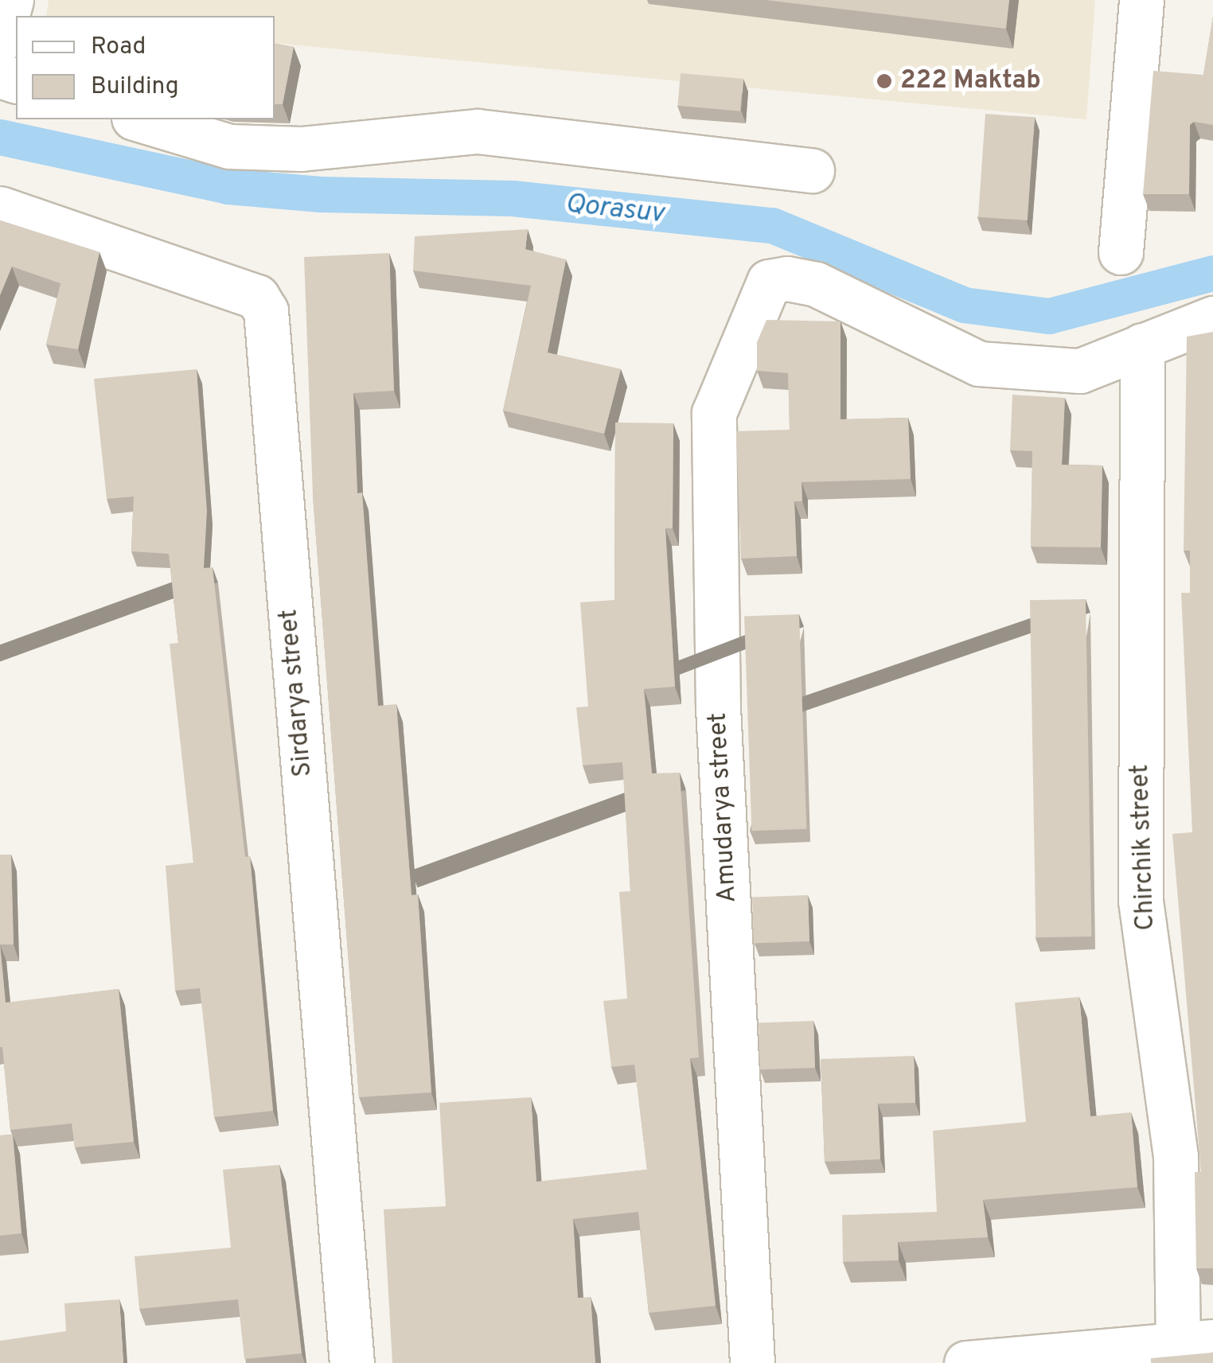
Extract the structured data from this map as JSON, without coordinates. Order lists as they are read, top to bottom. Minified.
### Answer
{"streets":{"street":["Sirdarya street","Amudarya street","Chirchik street"]},"crossings":[["Amudarya street","Chirchik street"]],"water":["Qorasuv"],"places":["222 Maktab"],"legend":["Road","Building"]}
